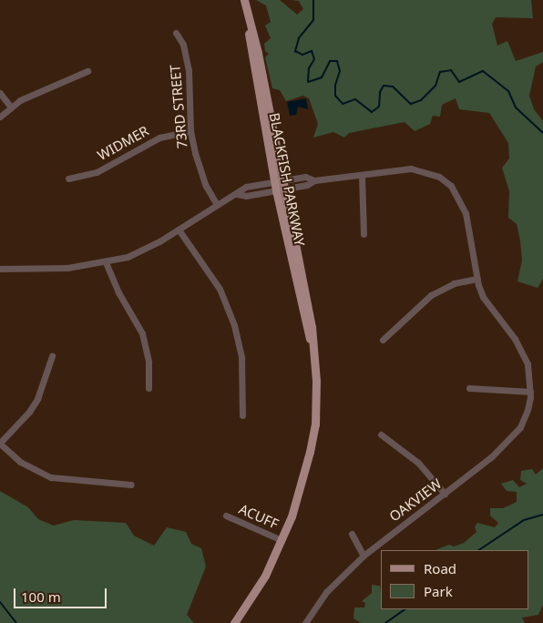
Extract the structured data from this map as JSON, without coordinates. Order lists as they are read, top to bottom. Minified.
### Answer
{"streets":{"main road":["BLACKFISH PARKWAY"],"street":["73RD STREET","WIDMER","OAKVIEW","ACUFF"]},"crossings":[["73RD STREET","WIDMER"],["BLACKFISH PARKWAY","ACUFF"]],"legend":["Road","Park"],"scale_bar":"100 m"}
